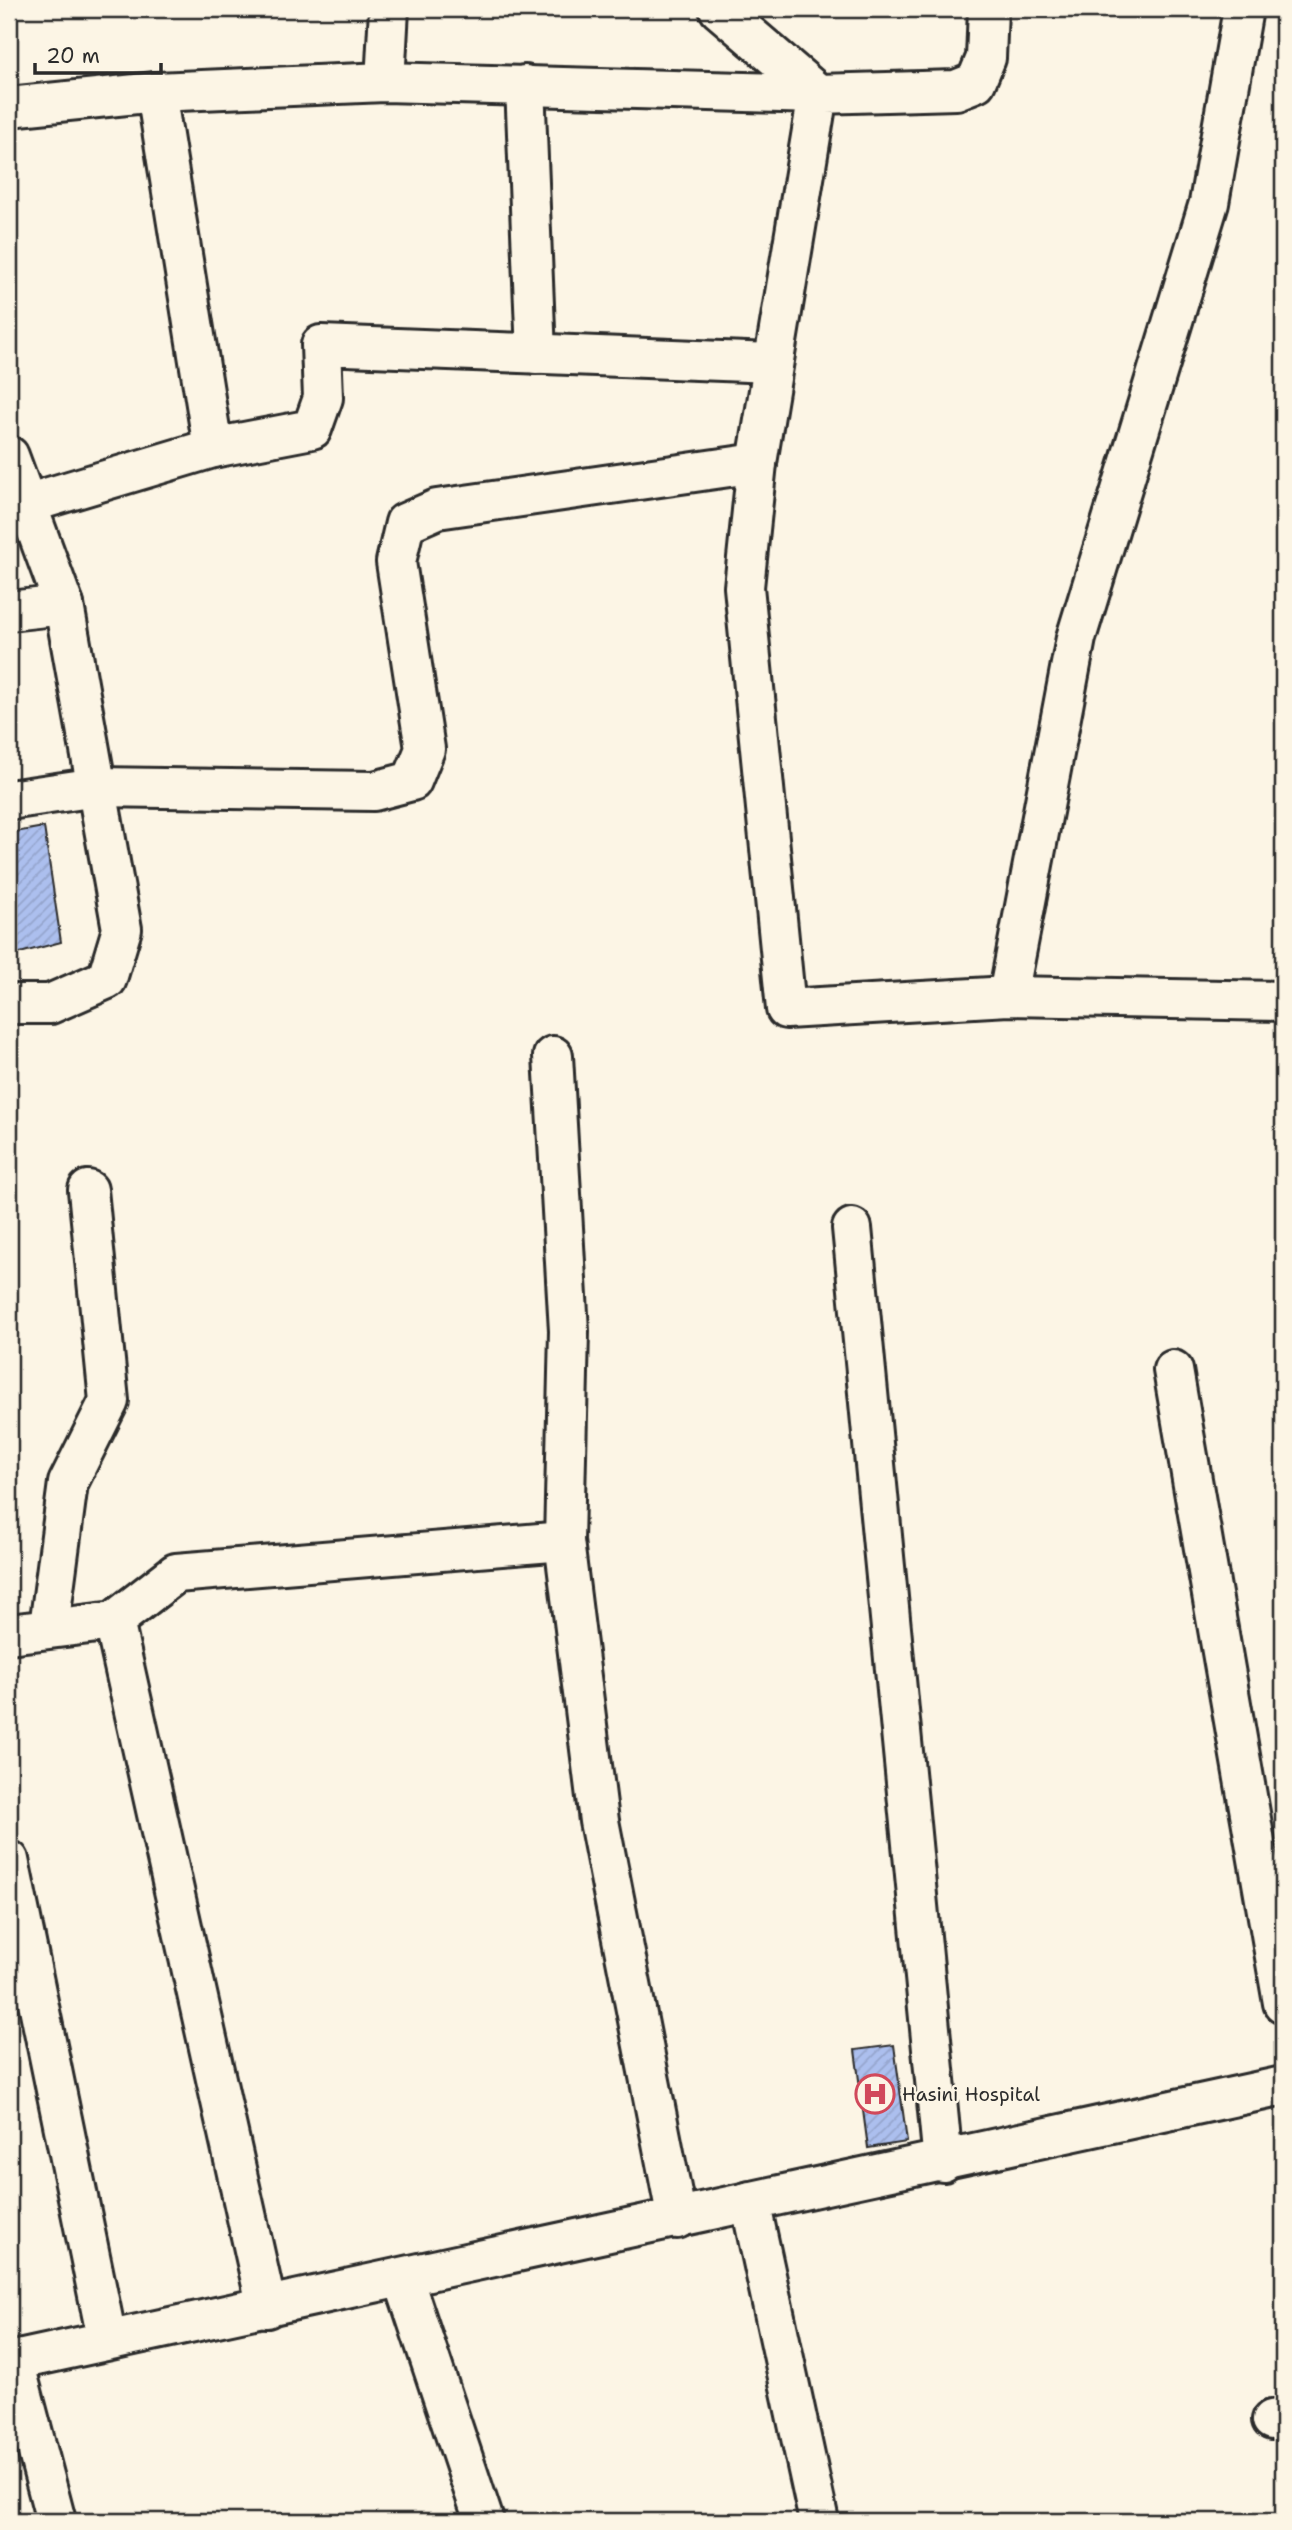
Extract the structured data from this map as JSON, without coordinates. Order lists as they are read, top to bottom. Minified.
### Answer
{"places":{"hospital":["Hasini Hospital"]},"scale_bar":"20 m"}
